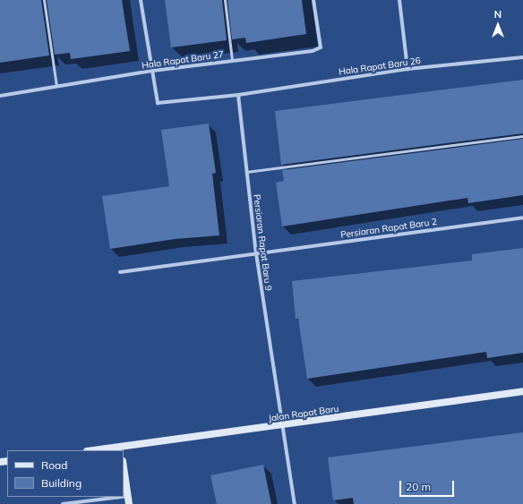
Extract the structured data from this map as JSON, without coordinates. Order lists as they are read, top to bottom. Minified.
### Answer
{"streets":{"street":["Hala Rapat Baru 27","Hala Rapat Baru 26","Persiaran Rapat Baru 2","Persiaran Rapat Baru 9","Jalan Rapat Baru"]},"crossings":[["Hala Rapat Baru 26","Persiaran Rapat Baru 9"],["Persiaran Rapat Baru 2","Persiaran Rapat Baru 9"],["Persiaran Rapat Baru 9","Jalan Rapat Baru"]],"legend":["Road","Building"],"scale_bar":"20 m","north":"top"}
